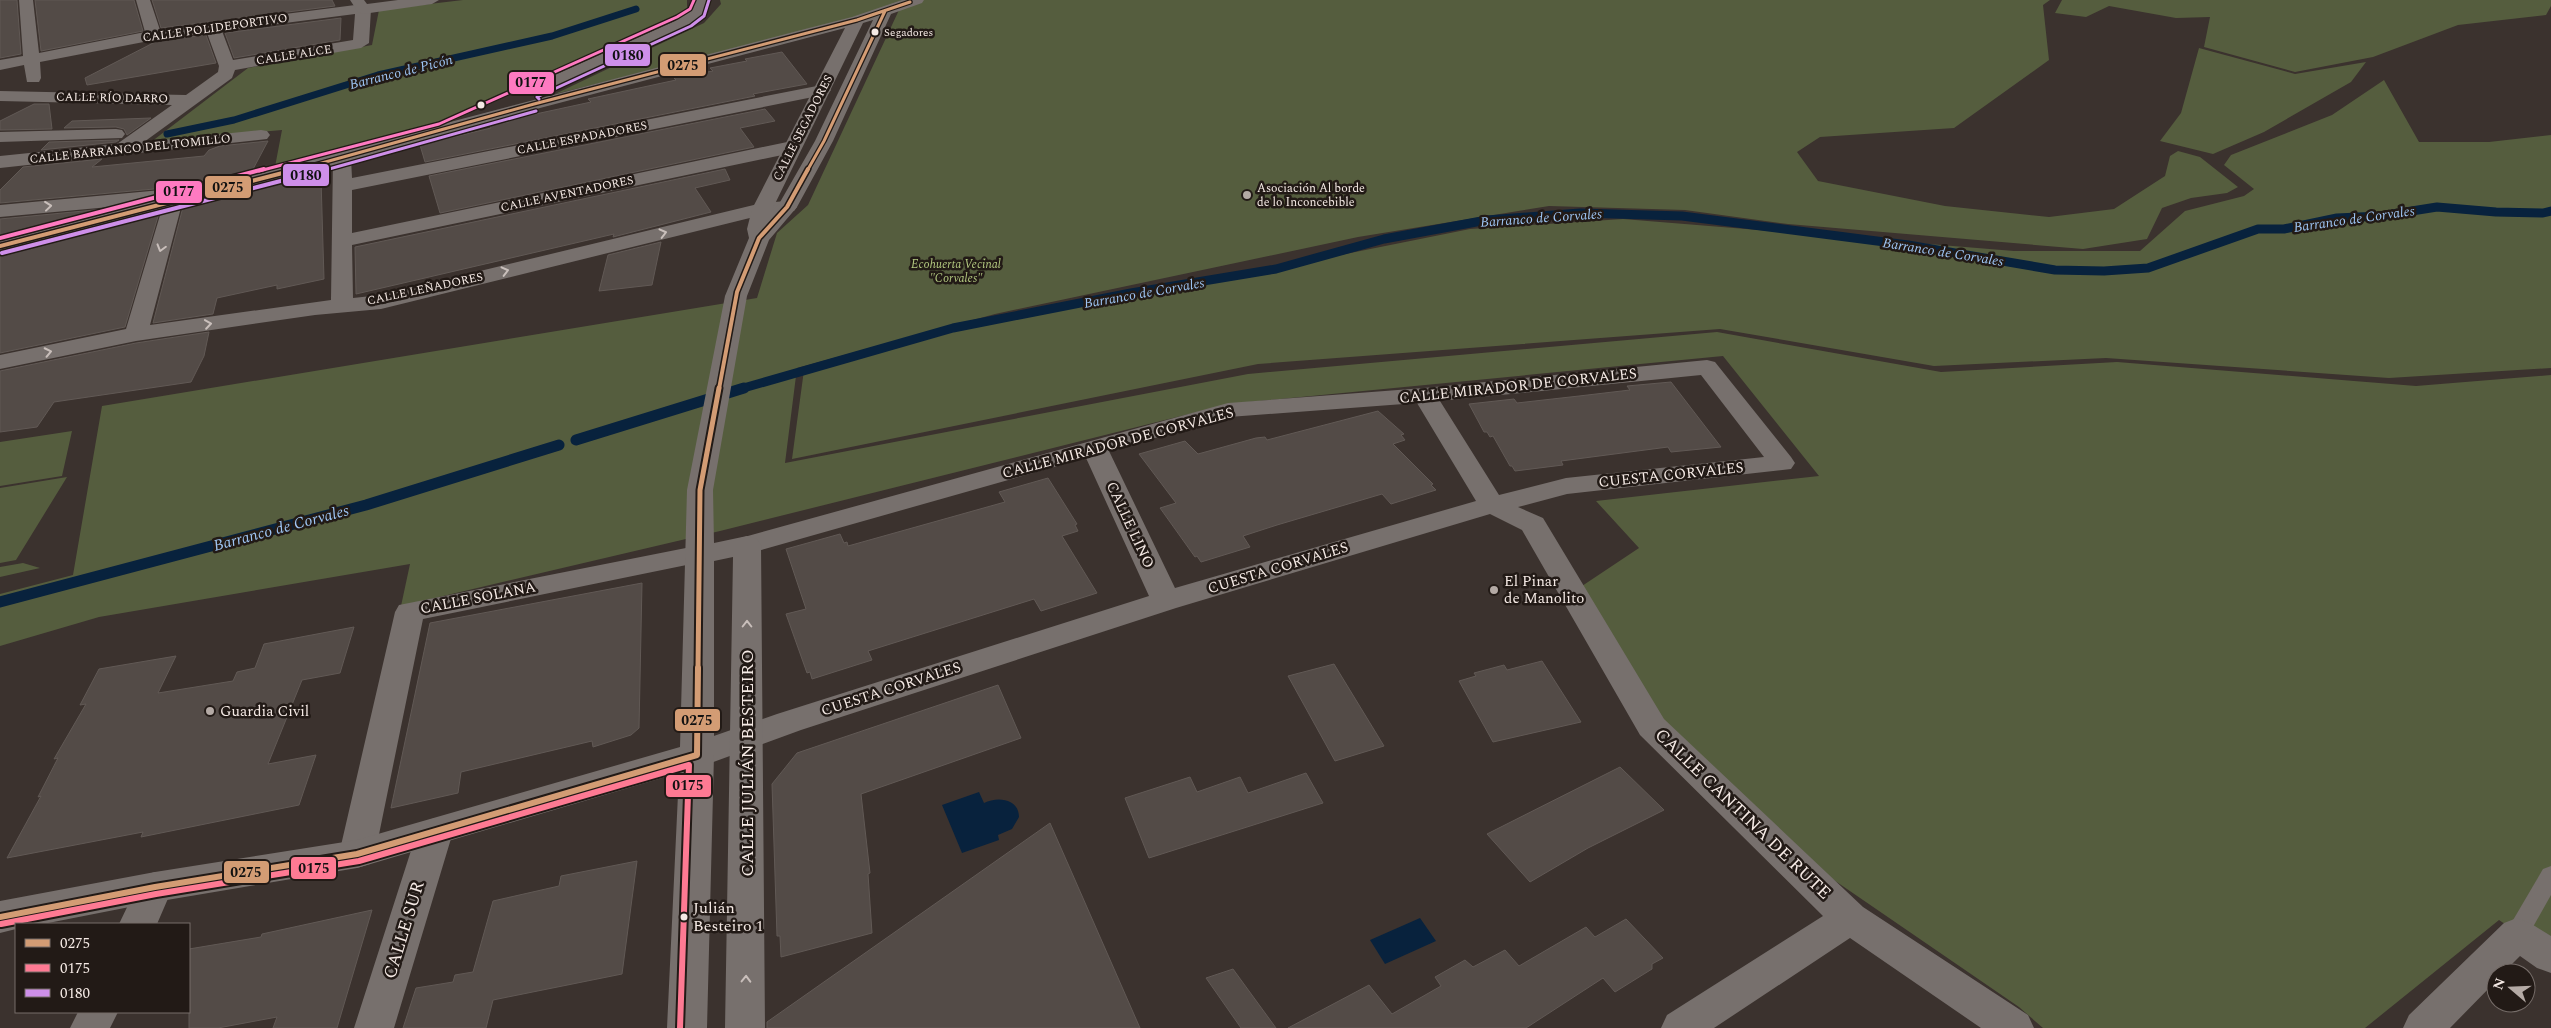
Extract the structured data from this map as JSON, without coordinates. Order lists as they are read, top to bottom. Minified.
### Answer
{"streets":{"street":["CALLE POLIDEPORTIVO","CALLE ALCE","CALLE RÍO DARRO","CALLE SEGADORES","CALLE ESPADADORES","CALLE BARRANCO DEL TOMILLO","CALLE AVENTADORES","CALLE LEÑADORES","CALLE MIRADOR DE CORVALES","CUESTA CORVALES","CALLE LINO","CALLE SOLANA","CALLE JULIÁN BESTEIRO","CALLE CANTINA DE RUTE","CALLE SUR"]},"crossings":[["CALLE POLIDEPORTIVO","CALLE ALCE"],["CALLE SEGADORES","CALLE ESPADADORES"],["CALLE SEGADORES","CALLE AVENTADORES"],["CALLE SEGADORES","CALLE LEÑADORES"],["CALLE SEGADORES","CUESTA CORVALES"],["CALLE SEGADORES","CALLE SOLANA"],["CALLE MIRADOR DE CORVALES","CUESTA CORVALES"],["CALLE MIRADOR DE CORVALES","CALLE LINO"],["CALLE MIRADOR DE CORVALES","CALLE JULIÁN BESTEIRO"],["CUESTA CORVALES","CALLE LINO"],["CUESTA CORVALES","CALLE SOLANA"],["CUESTA CORVALES","CALLE JULIÁN BESTEIRO"],["CUESTA CORVALES","CALLE CANTINA DE RUTE"],["CUESTA CORVALES","CALLE SUR"]],"water":["Barranco de Picón","Barranco de Corvales"],"parks":["Ecohuerta Vecinal \"Corvales\""],"places":["Segadores","Asociación Al borde de lo Inconcebible","El Pinar de Manolito","Guardia Civil","Julián Besteiro 1"],"lines":["transit line 0180","transit line 0177","transit line 0275","transit line 0175"],"legend":["0275","0175","0180"],"north":"left"}
